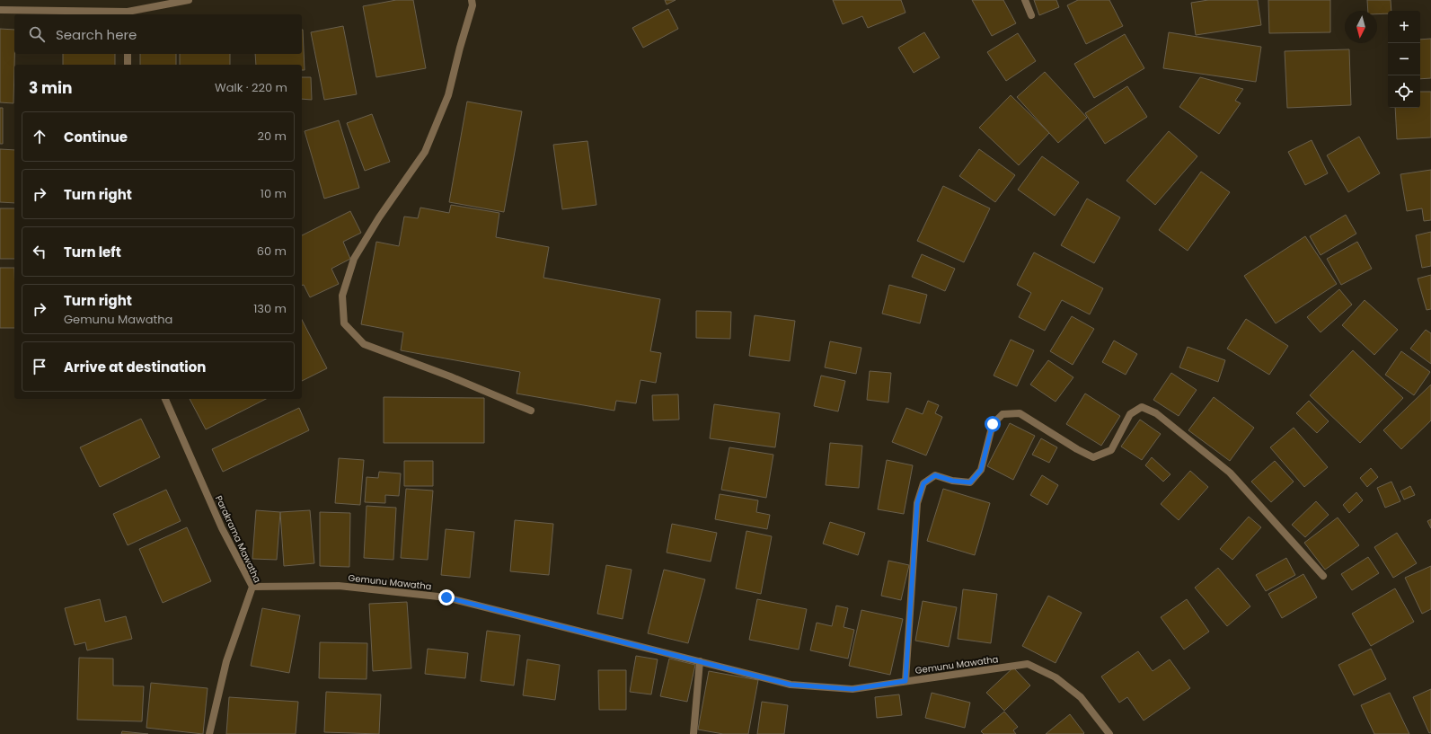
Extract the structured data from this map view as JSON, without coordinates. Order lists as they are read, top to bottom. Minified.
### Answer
{"streets":{"street":["Parakrama Mawatha","Gemunu Mawatha"]},"crossings":[["Parakrama Mawatha","Gemunu Mawatha"]],"north":"bottom","page":{"map_buttons":["+","−"],"search":"Search here","heading":["3 min","Walk · 220 m"],"list":[["Continue","20 m"],["Turn right","10 m"],["Turn left","60 m"],["Turn right","Gemunu Mawatha","130 m"],"Arrive at destination"]}}
